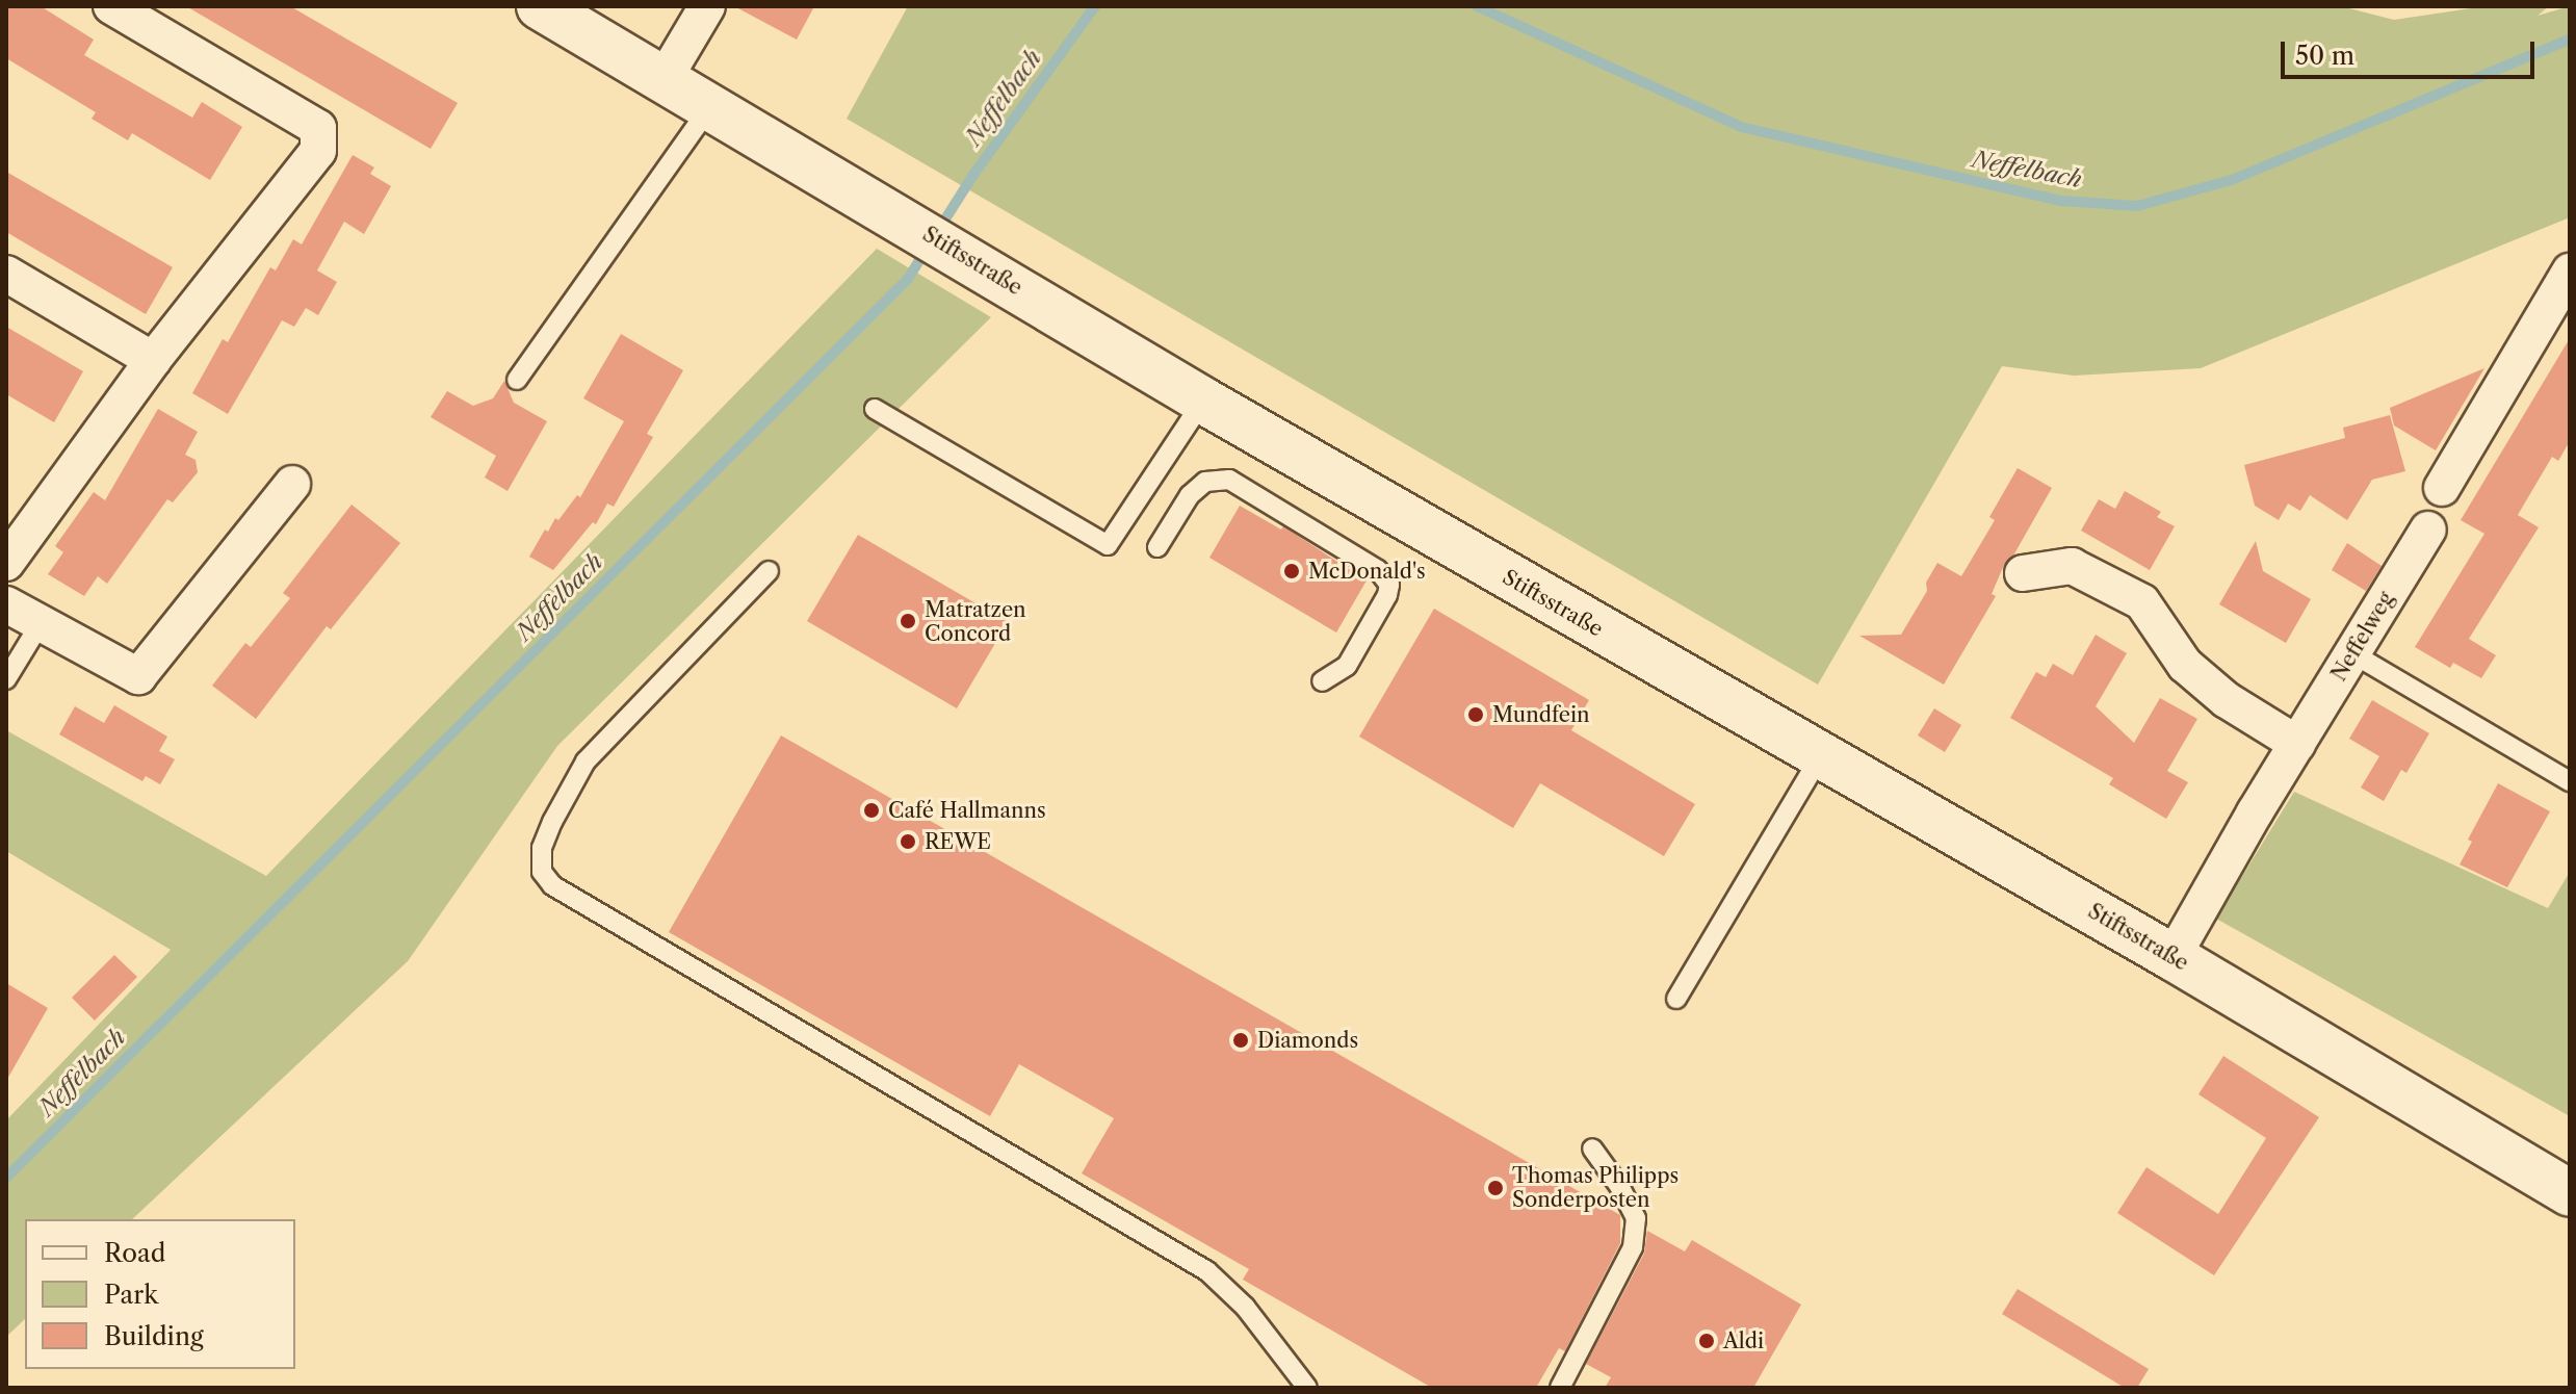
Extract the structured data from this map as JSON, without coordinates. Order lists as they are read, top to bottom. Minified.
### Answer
{"streets":{"street":["Stiftsstraße","Neffelweg"]},"crossings":[["Stiftsstraße","Neffelweg"]],"water":["Neffelbach"],"places":["McDonald's","Matratzen Concord","Mundfein","Café Hallmanns","REWE","Diamonds","Thomas Philipps Sonderposten","Aldi"],"legend":["Road","Park","Building"],"scale_bar":"50 m"}
